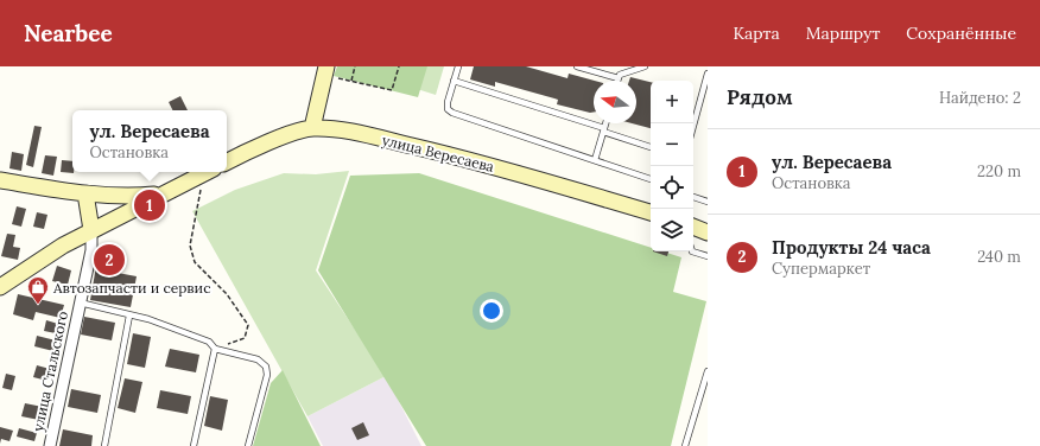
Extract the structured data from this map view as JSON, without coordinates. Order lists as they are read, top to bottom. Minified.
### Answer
{"streets":{"main road":["улица Вересаева"],"street":["улица Стальского"]},"places":{"shop":["Автозапчасти и сервис"]},"north":"left","page":{"header":"Nearbee","nav":["Карта","Маршрут","Сохранённые"],"heading":["Рядом","Найдено: 2"],"map_buttons":["+","−"],"popup":["ул. Вересаева","Остановка"],"list":[{"mark":"1","name":"ул. Вересаева","note":"Остановка","value":"220 m"},{"mark":"2","name":"Продукты 24 часа","note":"Супермаркет","value":"240 m"}],"pins":["1","2"]}}
